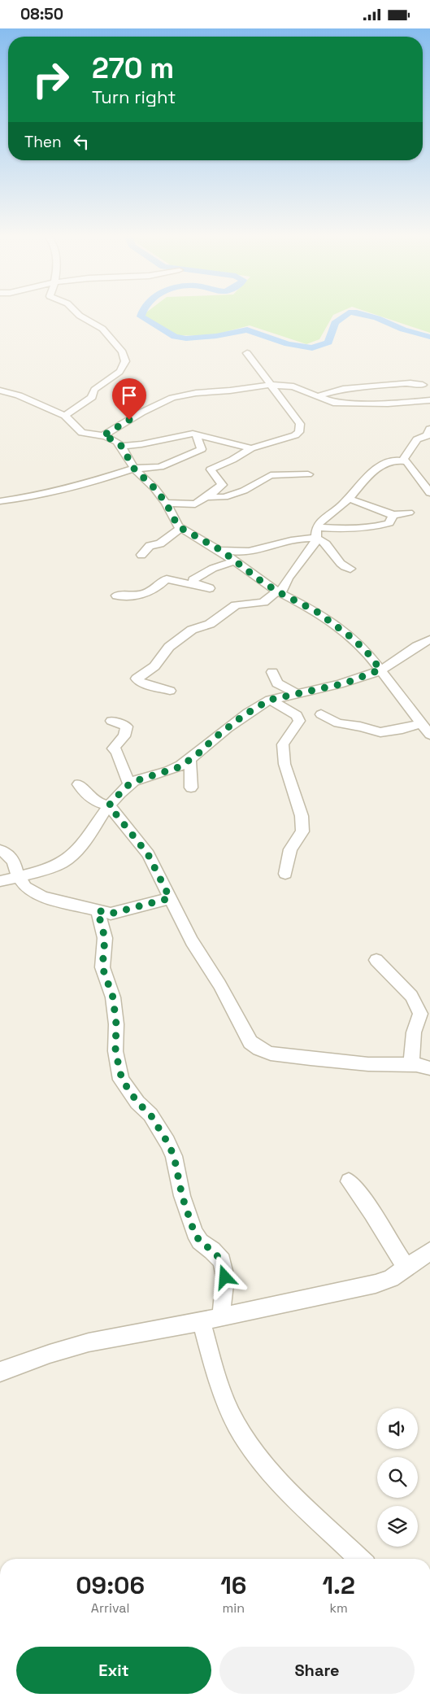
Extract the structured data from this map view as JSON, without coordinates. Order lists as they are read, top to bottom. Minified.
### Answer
{"page":{"status":"08:50","turn":["270 m","Turn right"],"then":"Then","eta":["09:06","Arrival","16","min","1.2","km"],"buttons":["Exit","Share"]}}
